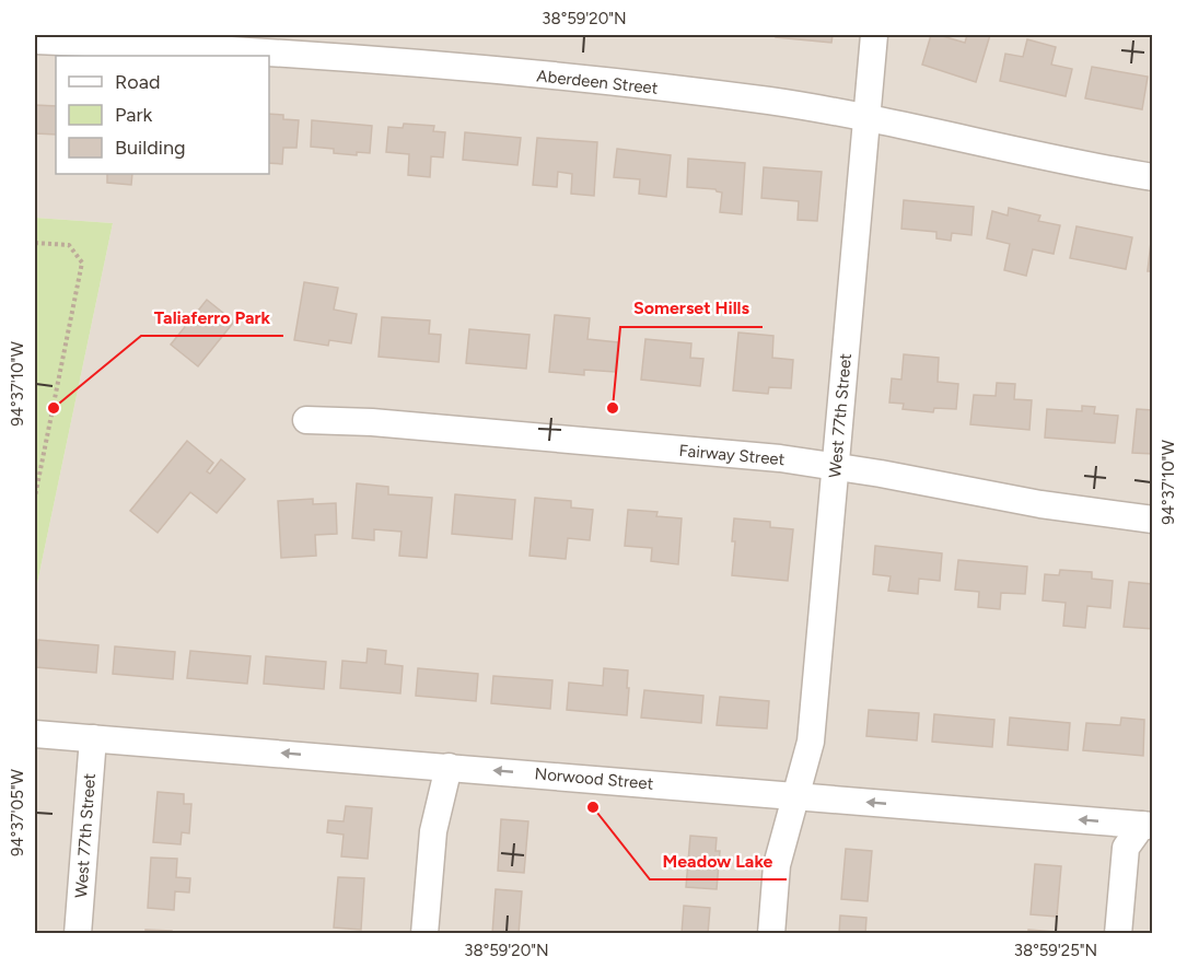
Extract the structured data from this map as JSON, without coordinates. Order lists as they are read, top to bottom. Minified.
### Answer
{"streets":{"street":["Aberdeen Street","West 77th Street","Fairway Street","Norwood Street"]},"crossings":[["Aberdeen Street","West 77th Street"],["West 77th Street","Fairway Street"],["West 77th Street","Norwood Street"]],"one_way":["Norwood Street"],"places":["Taliaferro Park","Somerset Hills","Meadow Lake"],"legend":["Road","Park","Building"],"coordinates":["38°59'20\"N","94°37'10\"W","94°37'05\"W","38°59'25\"N"]}
